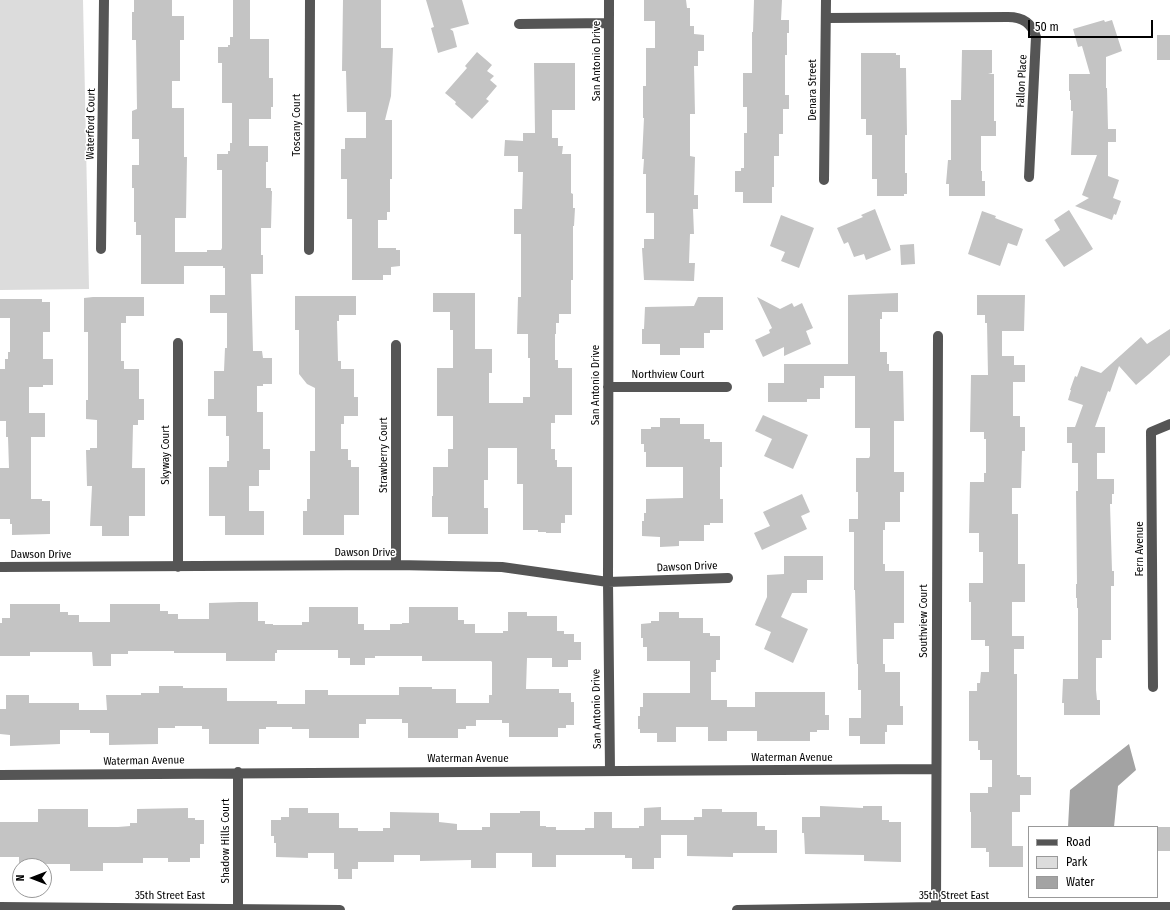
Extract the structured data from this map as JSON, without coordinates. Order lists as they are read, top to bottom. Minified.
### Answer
{"streets":{"street":["San Antonio Drive","Fallon Place","Denara Street","Waterford Court","Toscany Court","Northview Court","Skyway Court","Strawberry Court","Fern Avenue","Dawson Drive","Southview Court","Waterman Avenue","Shadow Hills Court","35th Street East"]},"crossings":[["San Antonio Drive","Northview Court"],["San Antonio Drive","Dawson Drive"],["San Antonio Drive","Waterman Avenue"],["Fallon Place","Denara Street"],["Skyway Court","Dawson Drive"],["Strawberry Court","Dawson Drive"],["Southview Court","Waterman Avenue"],["Southview Court","35th Street East"],["Waterman Avenue","Shadow Hills Court"],["Shadow Hills Court","35th Street East"]],"legend":["Road","Park","Water"],"scale_bar":"50 m","north":"left"}
